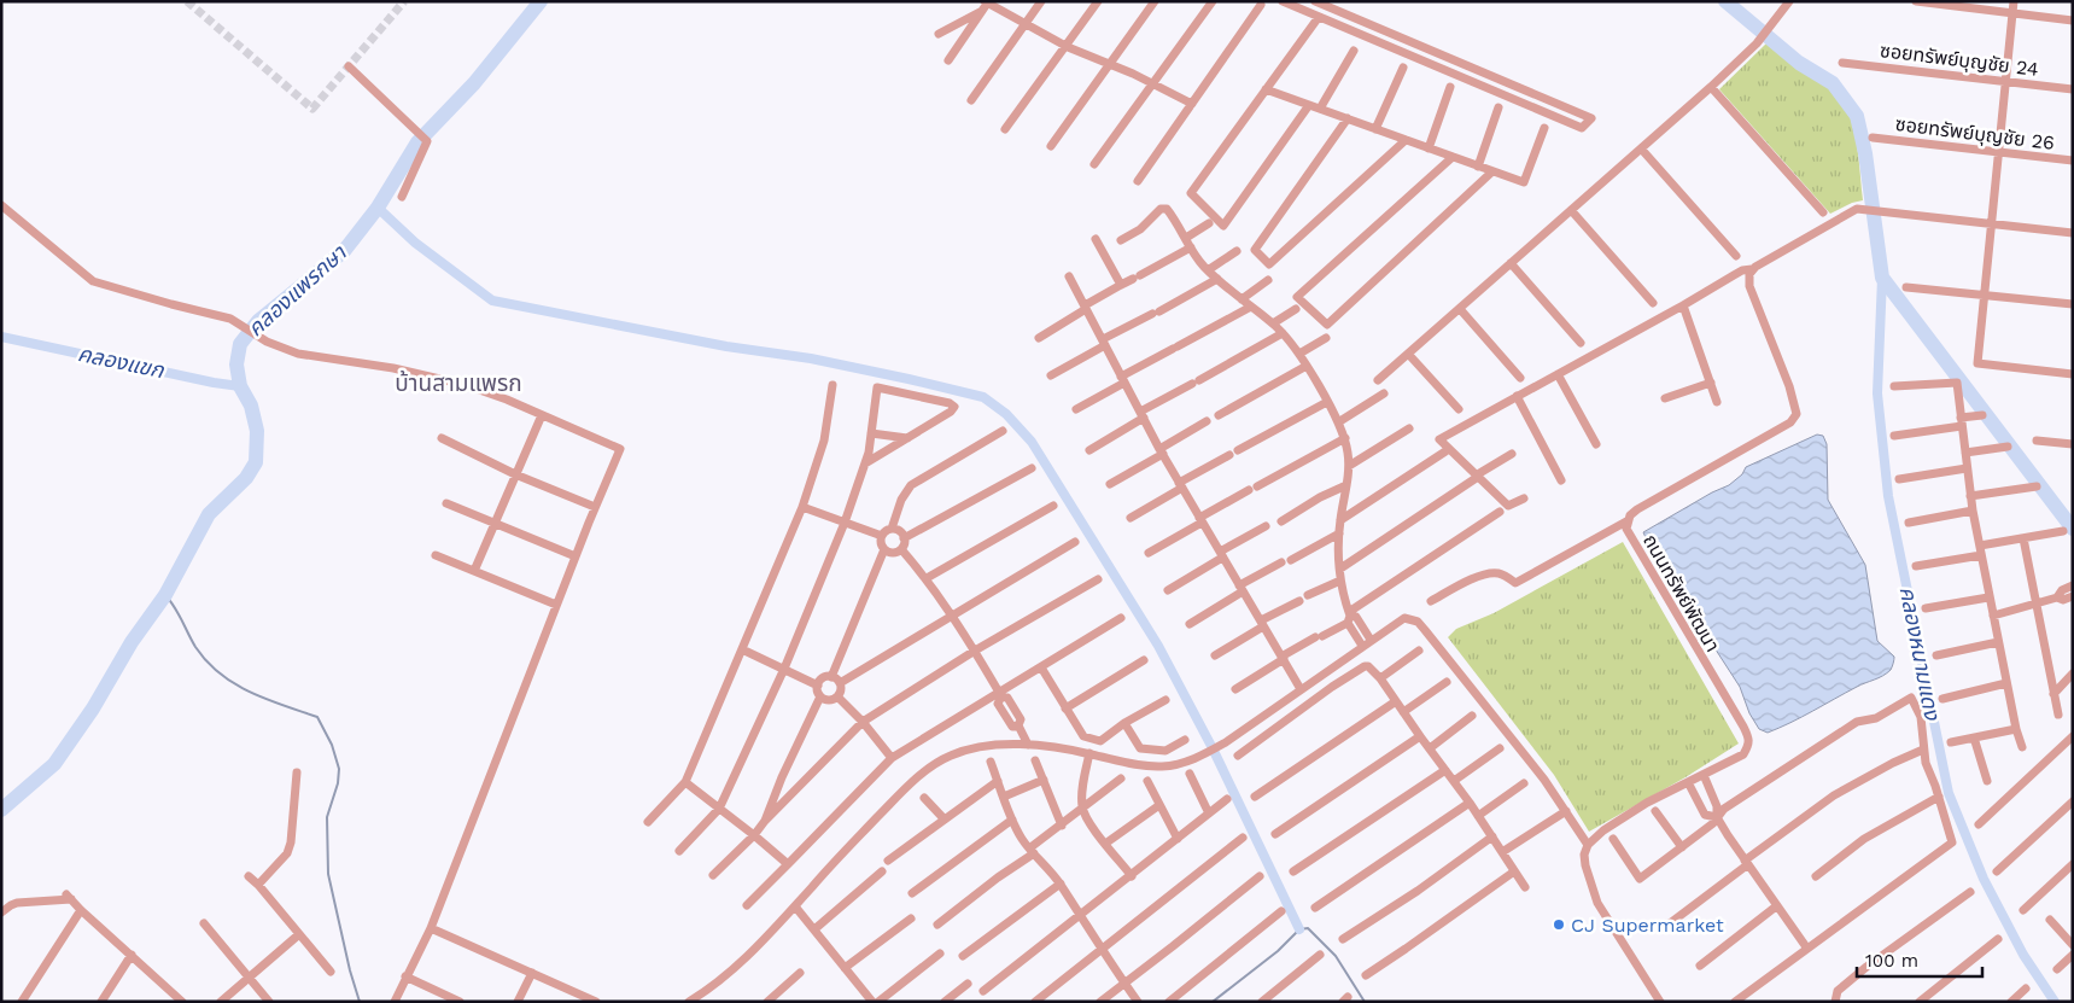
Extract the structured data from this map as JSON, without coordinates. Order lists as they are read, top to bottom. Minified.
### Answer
{"streets":{"street":["ซอยทรัพย์บุญชัย 24","ซอยทรัพย์บุญชัย 26","ถนนทรัพย์พัฒนา"]},"districts":["บ้านสามแพรก"],"water":["คลองแพรกษา","คลองแขก","คลองหนามแดง"],"places":["CJ Supermarket"],"scale_bar":"100 m"}
